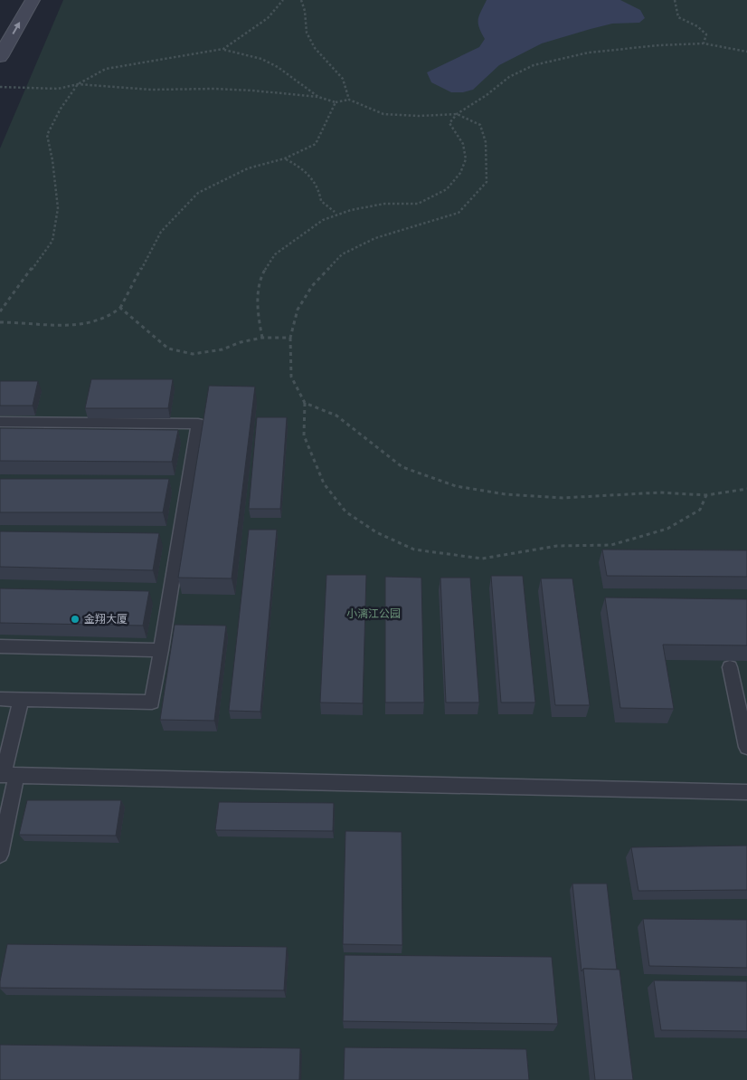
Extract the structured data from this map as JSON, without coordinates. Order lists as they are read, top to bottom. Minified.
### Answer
{"parks":["小漓江公园"],"places":["金翔大厦"]}
